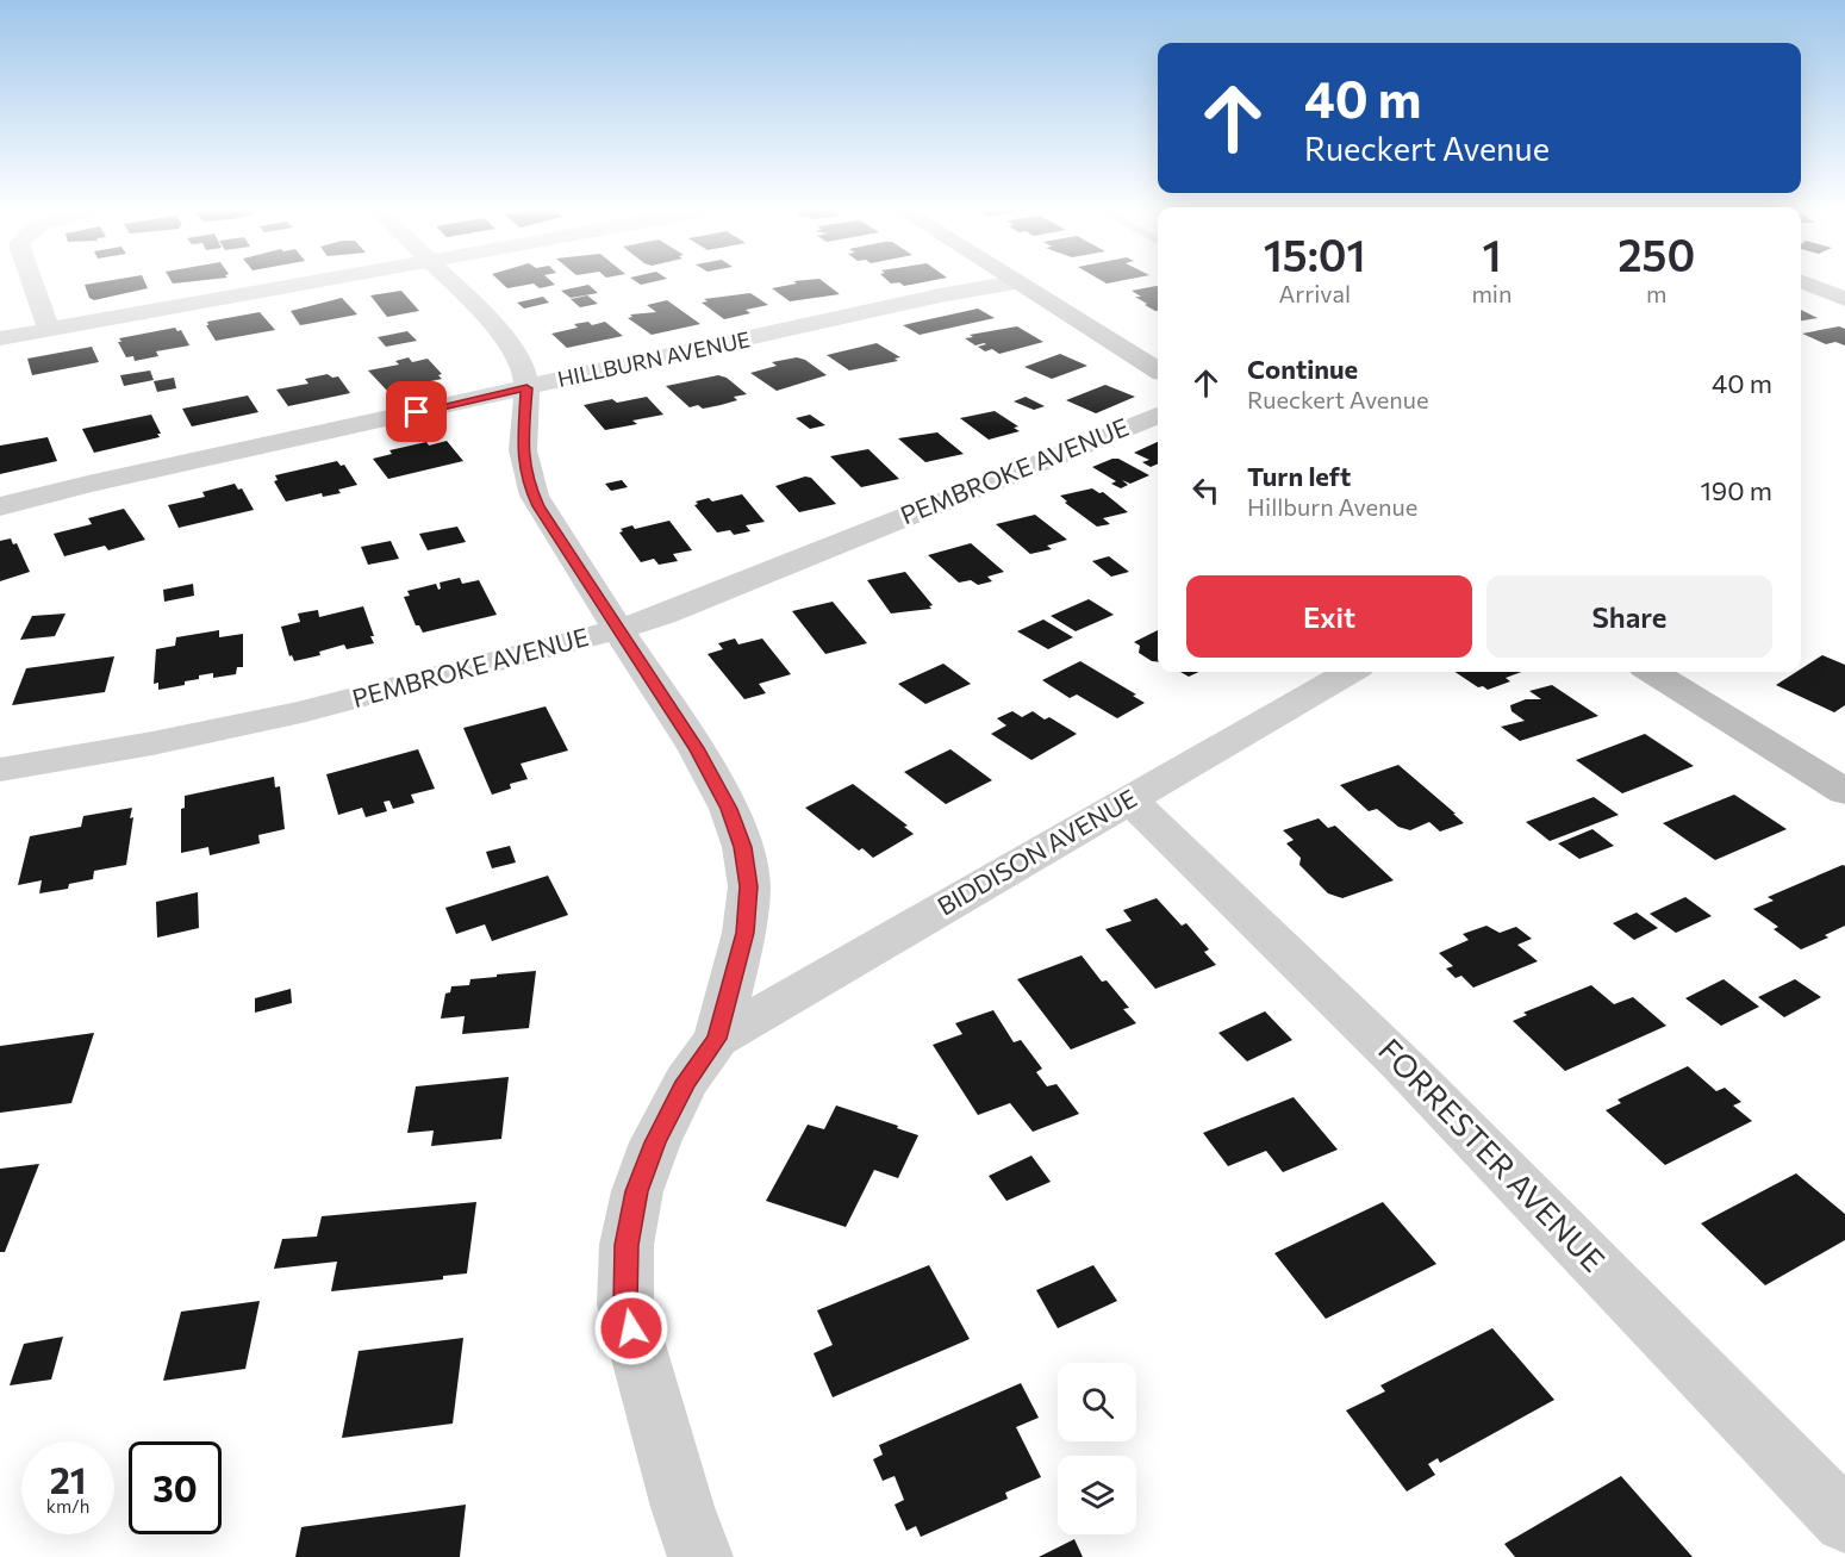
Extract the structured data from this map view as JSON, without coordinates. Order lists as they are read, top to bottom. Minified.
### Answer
{"streets":{"street":["HILLBURN AVENUE","PEMBROKE AVENUE","BIDDISON AVENUE","FORRESTER AVENUE"]},"crossings":[["BIDDISON AVENUE","FORRESTER AVENUE"]],"page":{"turn":["40 m","Rueckert Avenue"],"eta":["15:01","Arrival","1","min","250","m"],"list":[{"name":"Continue","note":"Rueckert Avenue","value":"40 m"},{"name":"Turn left","note":"Hillburn Avenue","value":"190 m"}],"buttons":["Exit","Share"],"speed":"21 km/h","limit":"30"}}
